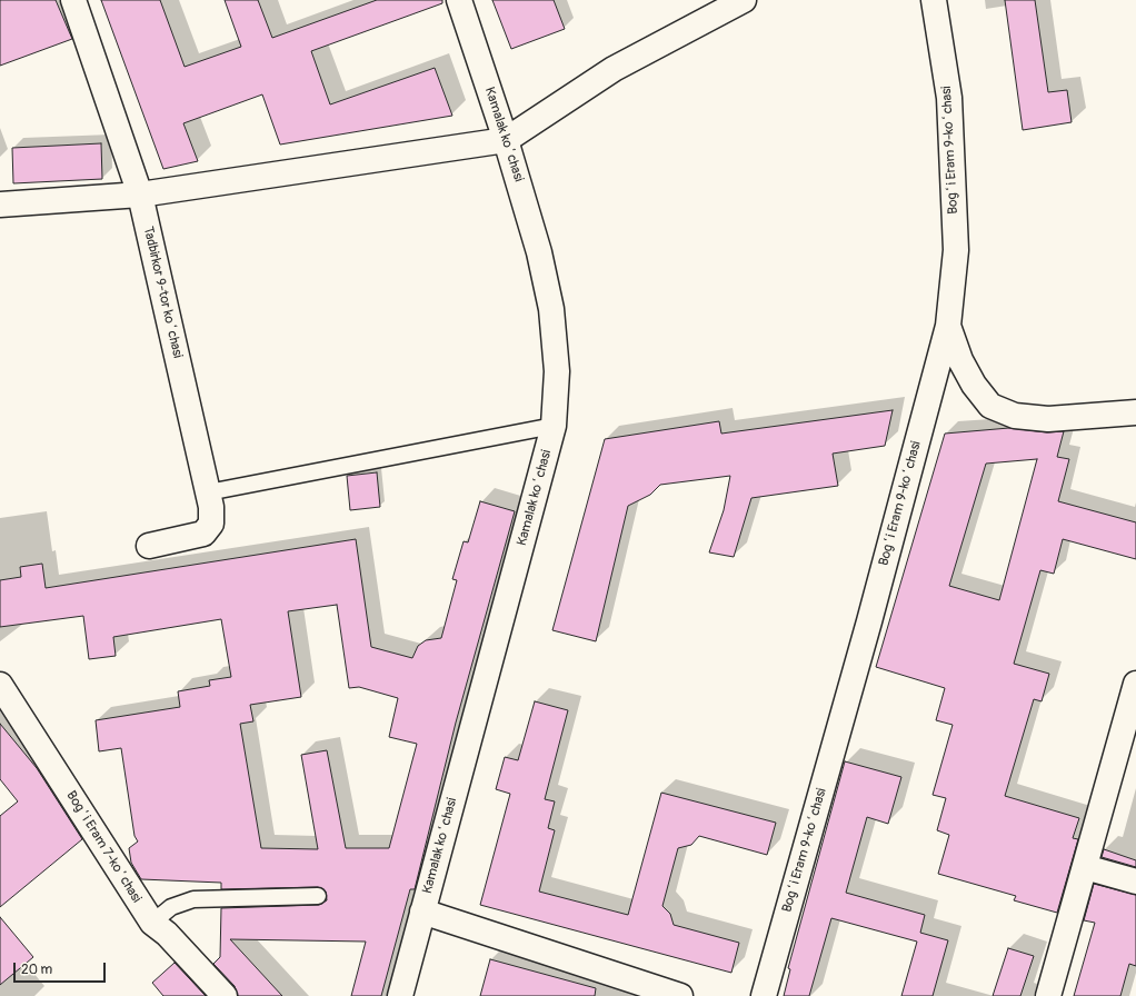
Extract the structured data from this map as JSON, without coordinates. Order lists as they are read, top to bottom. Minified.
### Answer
{"streets":{"street":["Kamalak koʻchasi","Bogʻi Eram 9-koʻchasi","Tadbirkor 9-tor koʻchasi","Bogʻi Eram 7-koʻchasi"]},"scale_bar":"20 m"}
